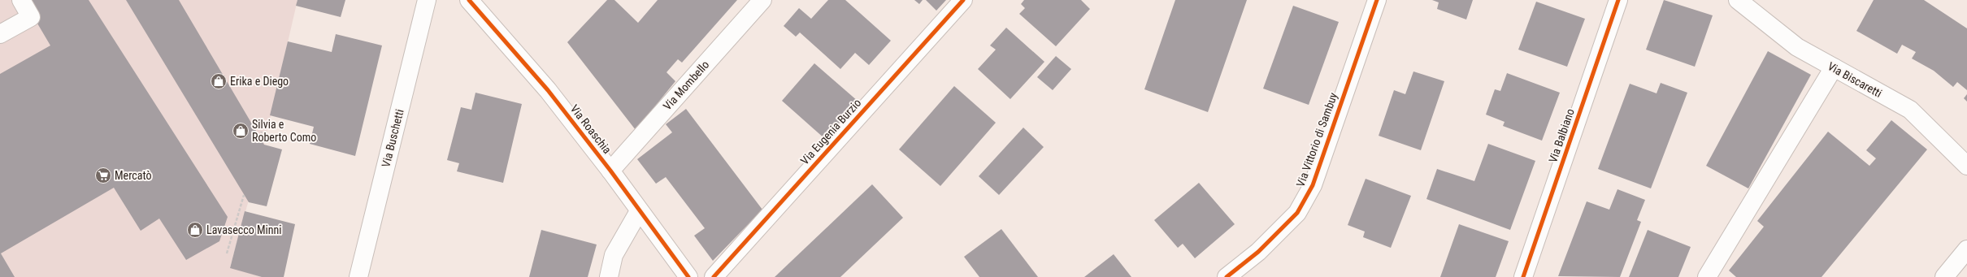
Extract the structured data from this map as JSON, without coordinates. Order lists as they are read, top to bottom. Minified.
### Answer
{"streets":{"street":["Via Biscaretti","Via Mombello","Via Roaschia","Via Eugenia Burzio","Via Balbiano","Via Buschetti","Via Vittorio di Sambuy"]},"crossings":[["Via Mombello","Via Roaschia"]],"places":{"shop":["Erika e Diego","Silvia e Roberto Como","Lavasecco Minni"],"supermarket":["Mercatò"]}}
